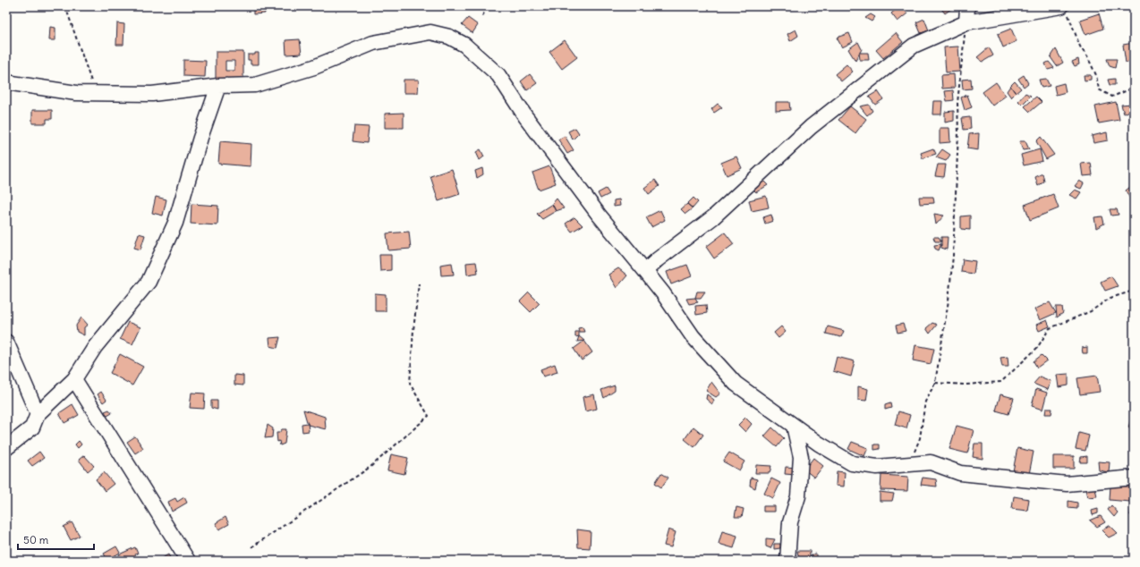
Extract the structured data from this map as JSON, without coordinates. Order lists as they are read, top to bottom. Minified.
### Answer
{"scale_bar":"50 m"}
